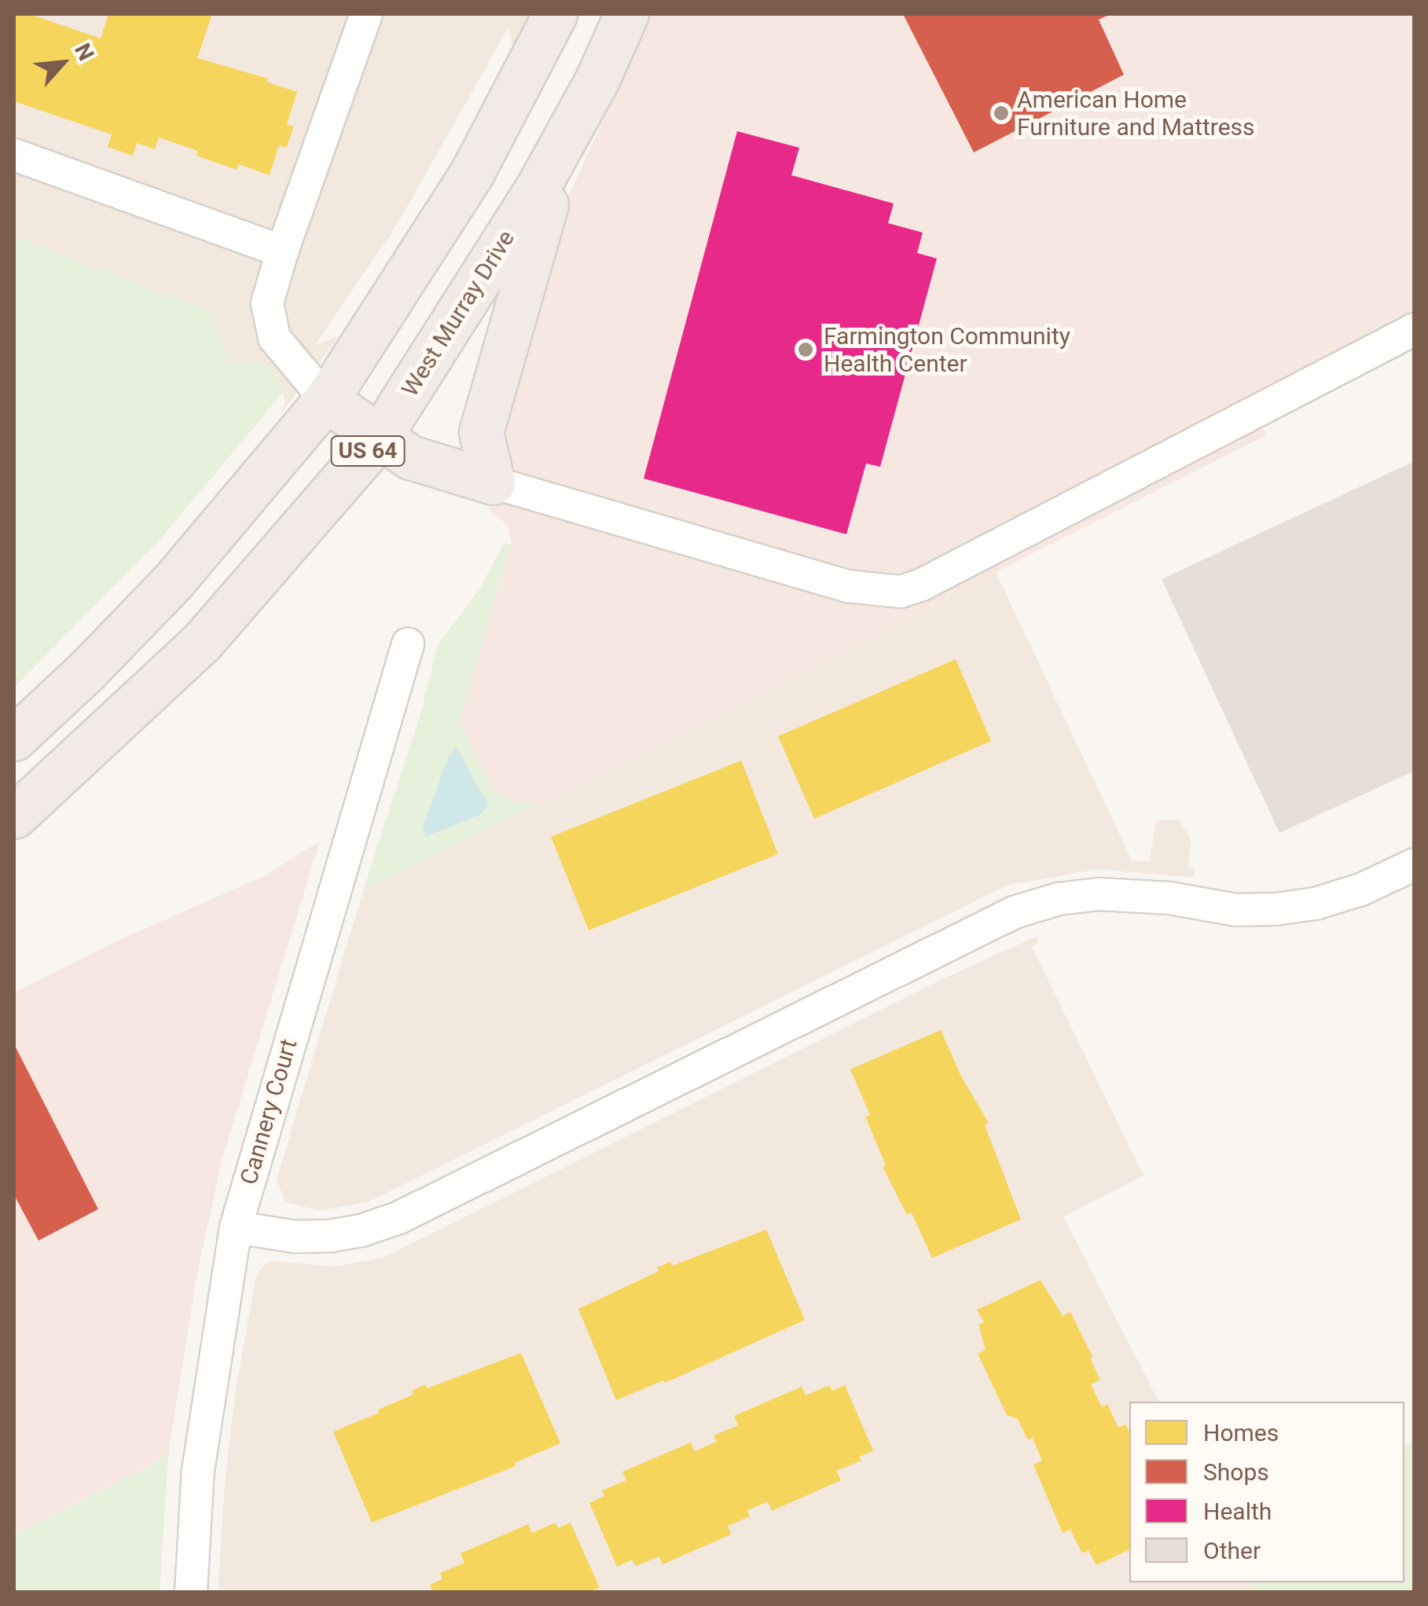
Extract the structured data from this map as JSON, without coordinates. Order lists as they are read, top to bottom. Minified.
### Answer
{"streets":{"highway":["West Murray Drive","US 64"],"street":["Cannery Court"]},"places":["American Home Furniture and Mattress","Farmington Community Health Center"],"legend":["Homes","Shops","Health","Other"],"north":"top right"}
